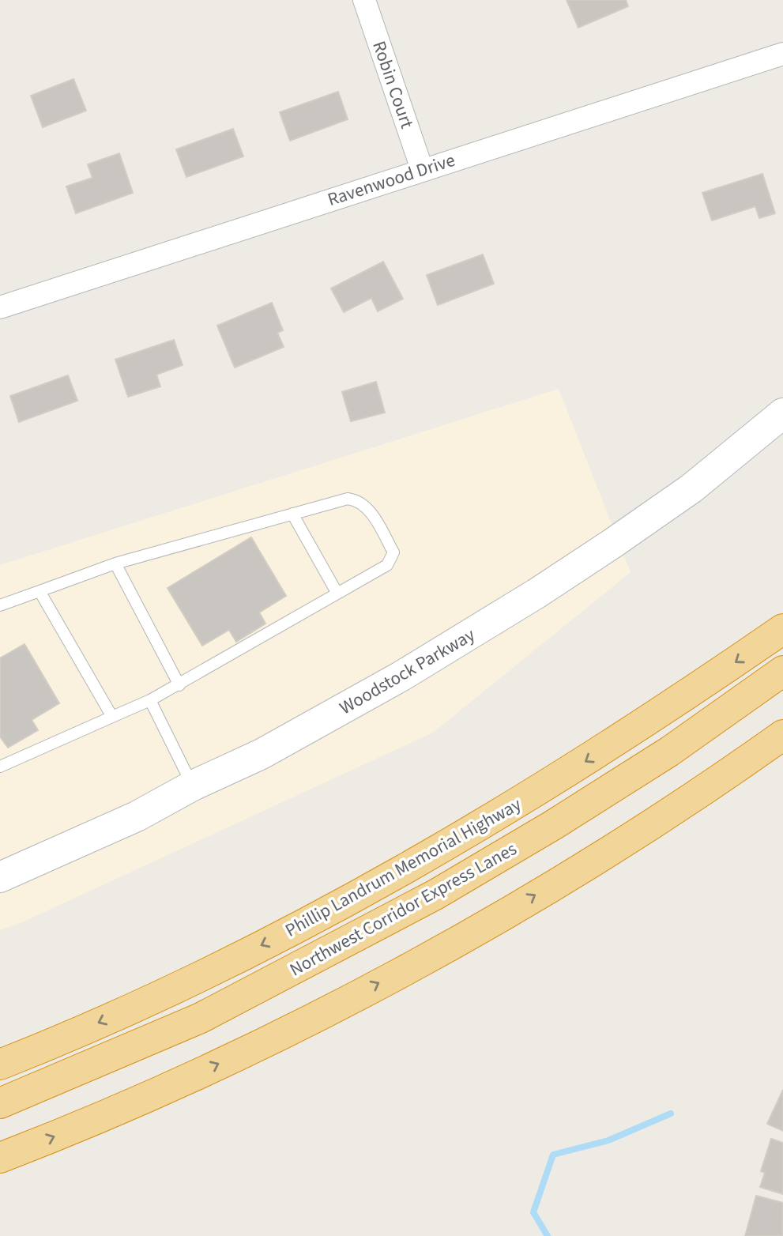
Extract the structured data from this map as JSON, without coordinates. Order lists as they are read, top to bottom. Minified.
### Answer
{"streets":{"highway":["Phillip Landrum Memorial Highway","Northwest Corridor Express Lanes"],"main road":["Woodstock Parkway"],"street":["Robin Court","Ravenwood Drive"]},"crossings":[["Robin Court","Ravenwood Drive"]]}
